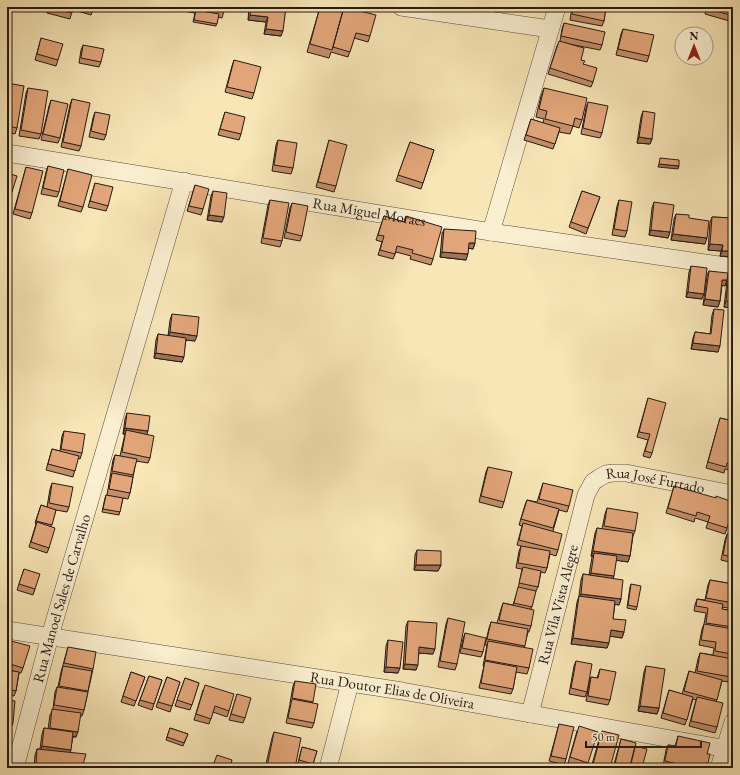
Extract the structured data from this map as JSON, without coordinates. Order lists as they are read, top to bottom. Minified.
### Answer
{"streets":{"street":["Rua Miguel Moraes","Rua José Furtado","Rua Manoel Sales de Carvalho","Rua Vila Vista Alegre","Rua Doutor Elias de Oliveira"]},"crossings":[["Rua Miguel Moraes","Rua Manoel Sales de Carvalho"],["Rua José Furtado","Rua Vila Vista Alegre"],["Rua Manoel Sales de Carvalho","Rua Doutor Elias de Oliveira"],["Rua Vila Vista Alegre","Rua Doutor Elias de Oliveira"]],"scale_bar":"50 m","north":"top"}
